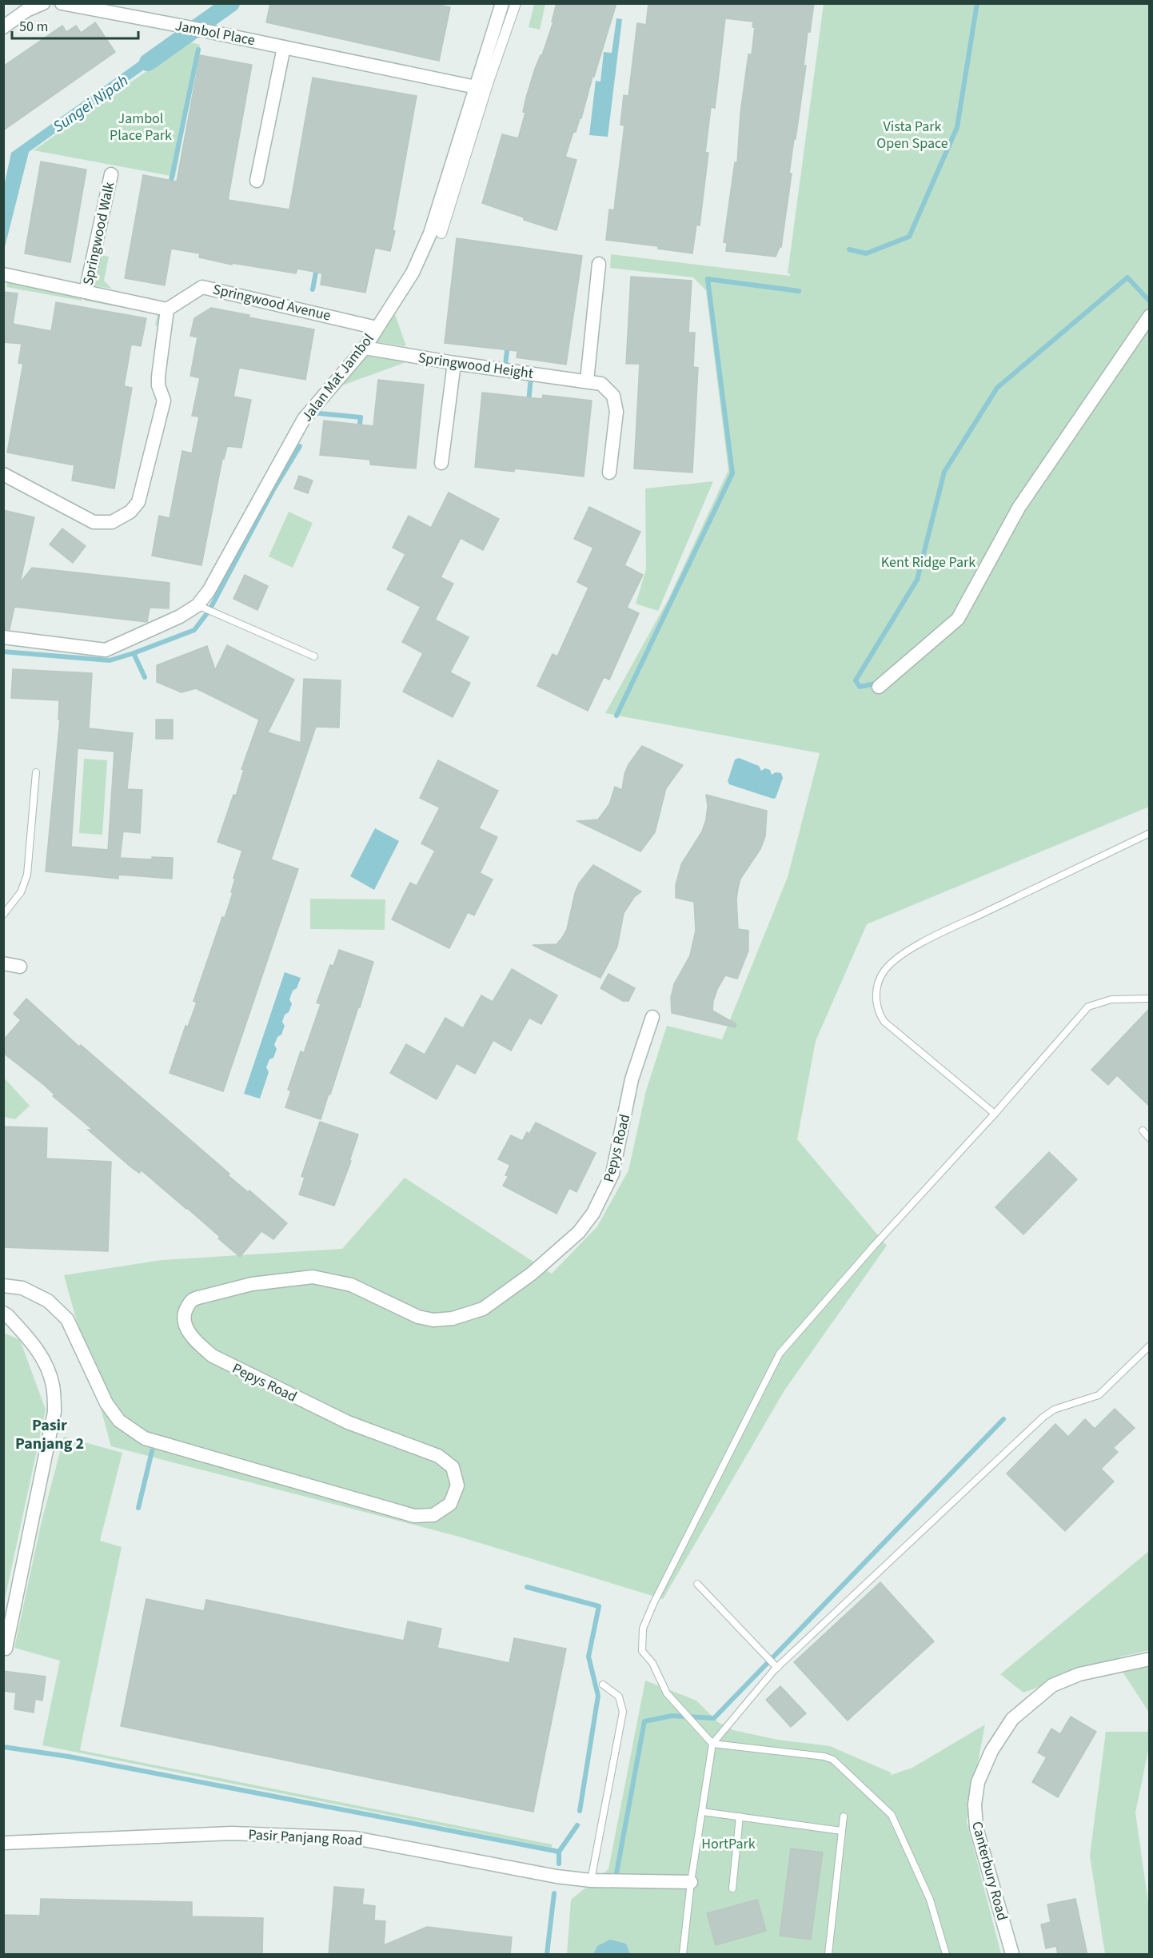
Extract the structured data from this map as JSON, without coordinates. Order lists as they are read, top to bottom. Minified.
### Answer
{"streets":{"street":["Jambol Place","Springwood Walk","Springwood Avenue","Springwood Height","Jalan Mat Jambol","Pepys Road","Pasir Panjang Road","Canterbury Road"]},"crossings":[["Jambol Place","Jalan Mat Jambol"],["Springwood Avenue","Jalan Mat Jambol"],["Springwood Height","Jalan Mat Jambol"]],"districts":["Pasir Panjang 2"],"water":["Sungei Nipah"],"parks":["Jambol Place Park","Vista Park Open Space","Kent Ridge Park","HortPark"],"scale_bar":"50 m"}
